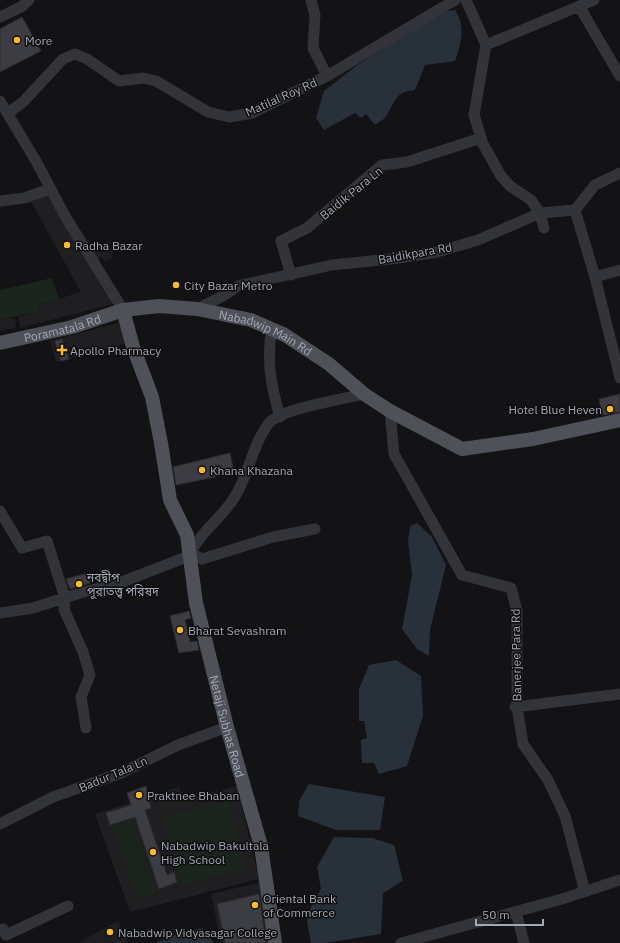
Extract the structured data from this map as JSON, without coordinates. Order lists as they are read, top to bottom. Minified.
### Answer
{"streets":{"main road":["Poramatala Rd","Nabadwip Main Rd","Netaji Subhas Road"],"street":["Matilal Roy Rd","Baidik Para Ln","Baidikpara Rd","Banerjee Para Rd","Badur Tala Ln"]},"crossings":[["Baidik Para Ln","Baidikpara Rd"],["Baidikpara Rd","Nabadwip Main Rd"],["Poramatala Rd","Nabadwip Main Rd"],["Poramatala Rd","Netaji Subhas Road"],["Nabadwip Main Rd","Banerjee Para Rd"],["Nabadwip Main Rd","Netaji Subhas Road"],["Netaji Subhas Road","Badur Tala Ln"]],"places":{"other":["More","Radha Bazar","City Bazar Metro","Hotel Blue Heven","Khana Khazana","নবদ্বীপ পুরাতত্ত্ব পরিষদ","Bharat Sevashram","Praktnee Bhaban","Nabadwip Bakultala High School","Oriental Bank of Commerce","Nabadwip Vidyasagar College"],"health":["Apollo Pharmacy"]},"scale_bar":"50 m"}
